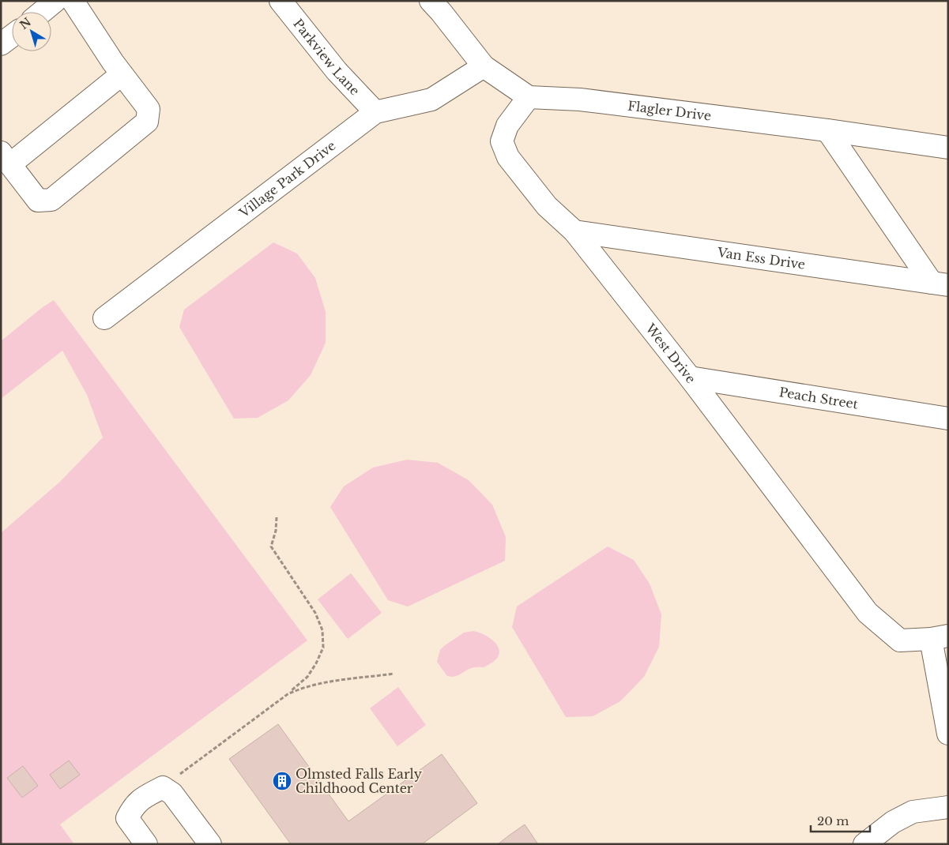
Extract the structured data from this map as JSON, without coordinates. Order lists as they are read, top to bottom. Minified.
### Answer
{"streets":{"street":["Parkview Lane","Flagler Drive","Village Park Drive","Van Ess Drive","West Drive","Peach Street"]},"crossings":[["Parkview Lane","Village Park Drive"],["Flagler Drive","West Drive"],["Van Ess Drive","West Drive"],["West Drive","Peach Street"]],"places":{"building":["Olmsted Falls Early Childhood Center"]},"scale_bar":"20 m","north":"top left"}
